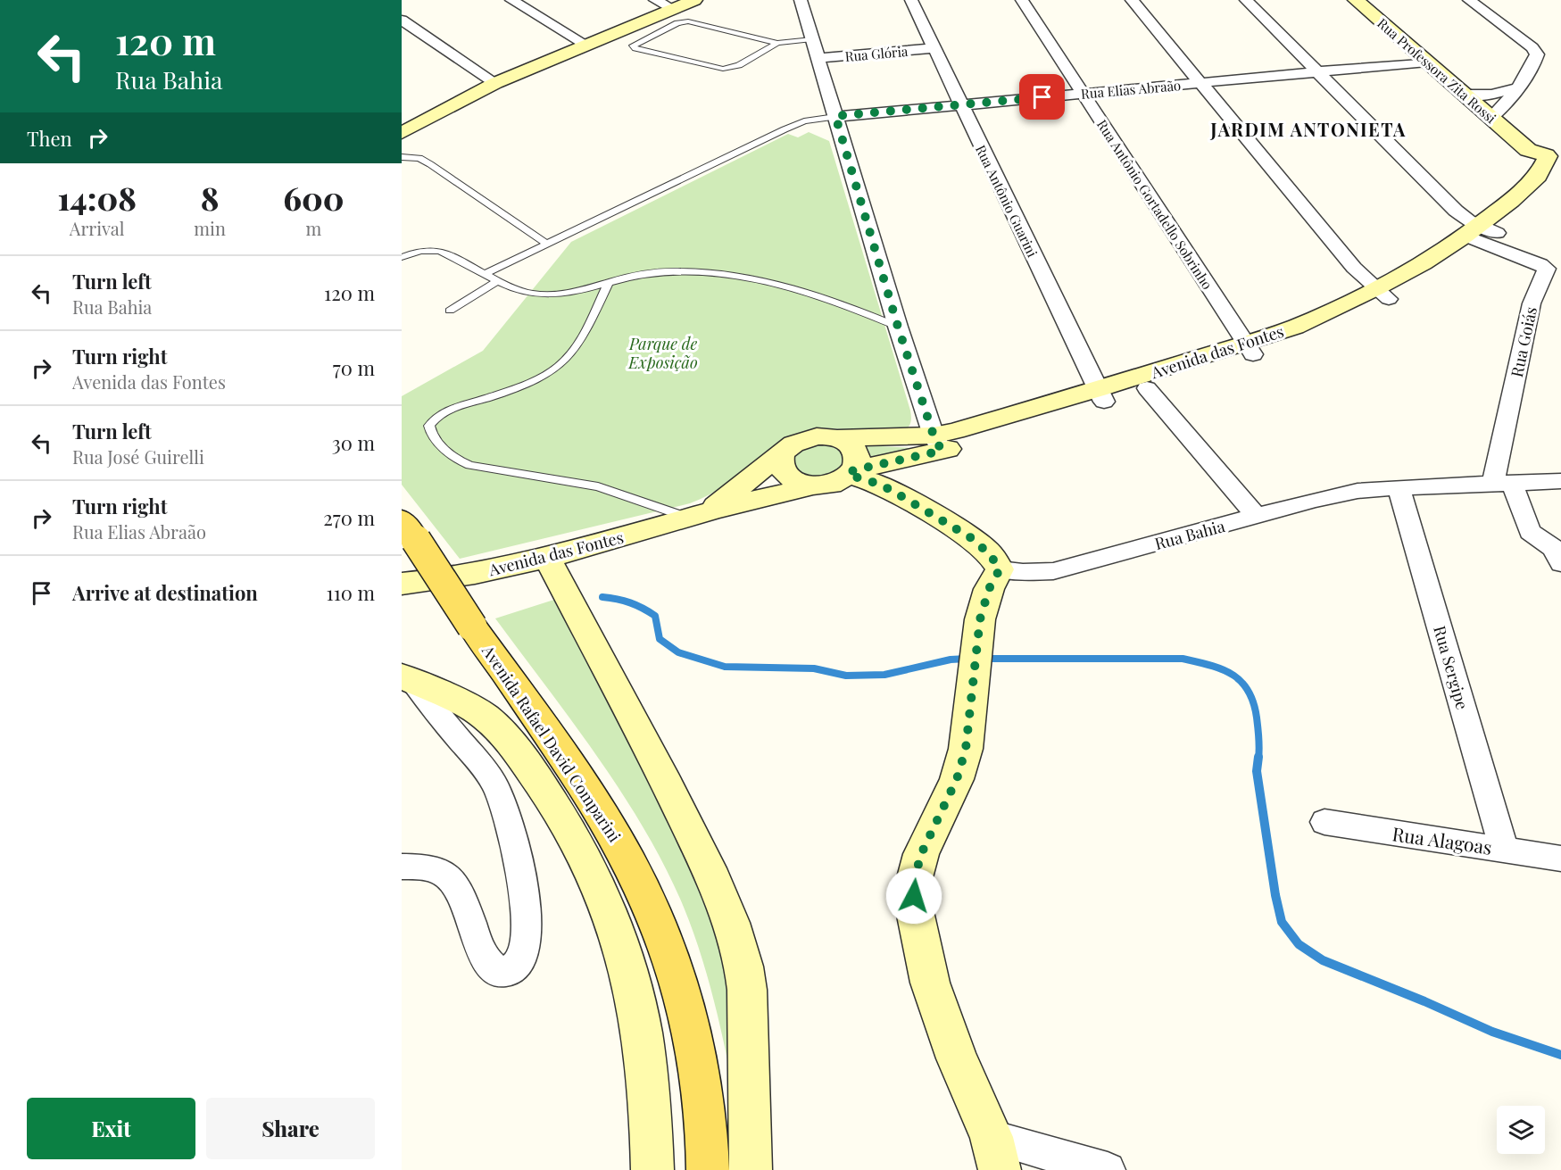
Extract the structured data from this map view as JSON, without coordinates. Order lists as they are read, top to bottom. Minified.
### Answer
{"streets":{"main road":["Rua Professora Zita Rossi","Avenida das Fontes","Avenida Rafael David Comparini"],"street":["Rua Glória","Rua Elias Abraão","Rua Antônio Guarini","Rua Antônio Gortadello Sobrinho","Rua Goiás","Rua Bahia","Rua Sergipe","Rua Alagoas"]},"crossings":[["Rua Glória","Rua Antônio Guarini"],["Rua Professora Zita Rossi","Rua Elias Abraão"],["Rua Professora Zita Rossi","Avenida das Fontes"],["Rua Elias Abraão","Rua Antônio Guarini"],["Rua Elias Abraão","Rua Antônio Gortadello Sobrinho"],["Rua Antônio Guarini","Avenida das Fontes"],["Rua Antônio Gortadello Sobrinho","Avenida das Fontes"],["Rua Goiás","Avenida das Fontes"],["Rua Goiás","Rua Bahia"],["Rua Bahia","Rua Sergipe"],["Rua Sergipe","Rua Alagoas"]],"districts":["JARDIM ANTONIETA"],"parks":["Parque de Exposição"],"page":{"turn":["120 m","Rua Bahia"],"then":"Then","eta":["14:08","Arrival","8","min","600","m"],"list":[{"name":"Turn left","note":"Rua Bahia","value":"120 m"},{"name":"Turn right","note":"Avenida das Fontes","value":"70 m"},{"name":"Turn left","note":"Rua José Guirelli","value":"30 m"},{"name":"Turn right","note":"Rua Elias Abraão","value":"270 m"},{"name":"Arrive at destination","value":"110 m"}],"buttons":["Exit","Share"]}}
